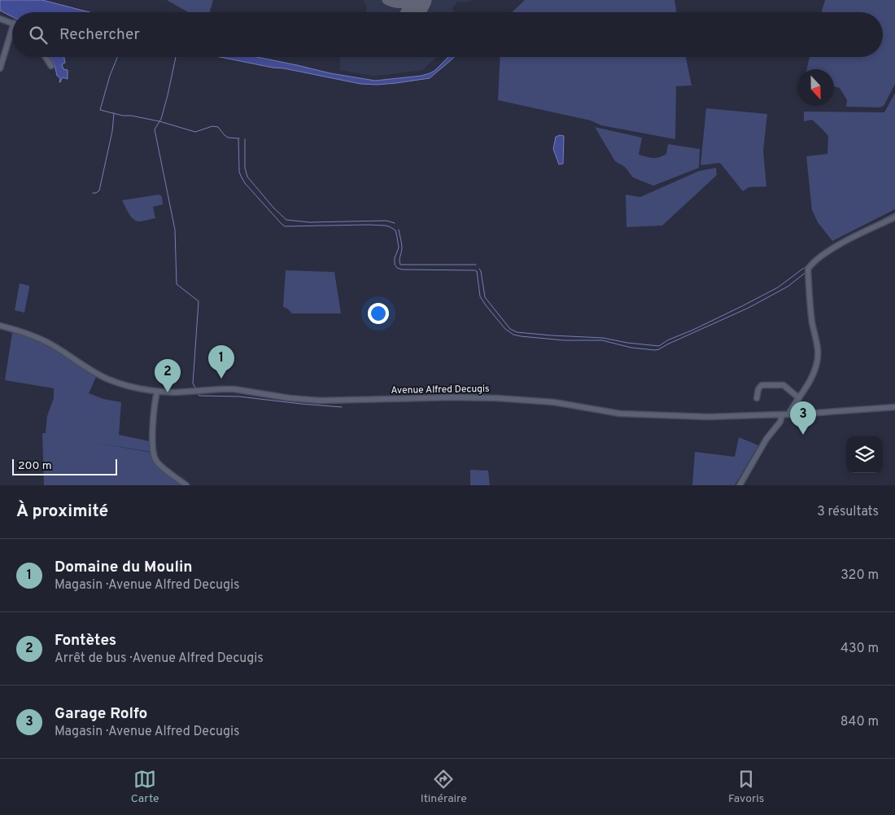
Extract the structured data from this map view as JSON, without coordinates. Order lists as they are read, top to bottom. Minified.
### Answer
{"streets":{"street":["Avenue Alfred Decugis"]},"scale_bar":"200 m","north":"bottom","page":{"search":"Rechercher","pins":["1","2","3"],"scale":"200 m","heading":["À proximité","3 résultats"],"list":[{"mark":"1","name":"Domaine du Moulin","note":"Magasin · Avenue Alfred Decugis","value":"320 m"},{"mark":"2","name":"Fontètes","note":"Arrêt de bus · Avenue Alfred Decugis","value":"430 m"},{"mark":"3","name":"Garage Rolfo","note":"Magasin · Avenue Alfred Decugis","value":"840 m"}],"nav":["Carte","Itinéraire","Favoris"]}}
